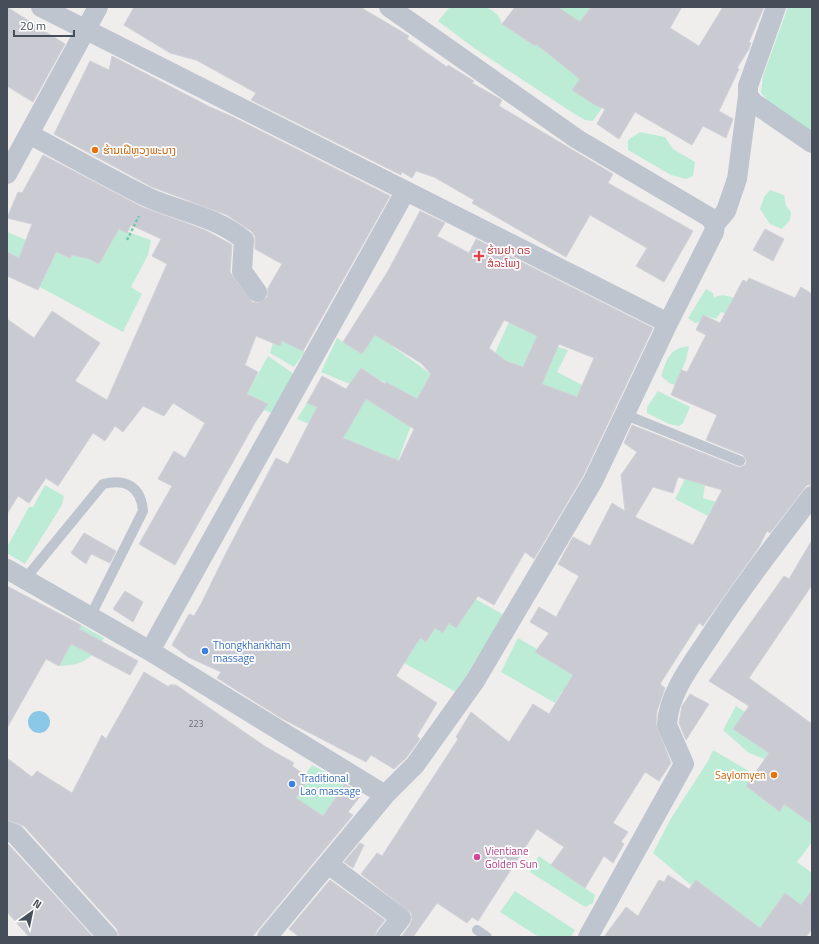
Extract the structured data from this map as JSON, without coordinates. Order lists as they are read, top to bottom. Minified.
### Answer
{"places":{"other":["ຮ້ານເຝີຫຼວງພະບາງ","Thongkhankham massage","Saylomyen","Traditional Lao massage","Vientiane Golden Sun"],"health":["ຮ້ານຢາ ດຣ ສໍລະໂພງ"]},"house_numbers":["223"],"scale_bar":"20 m","north":"top right"}
